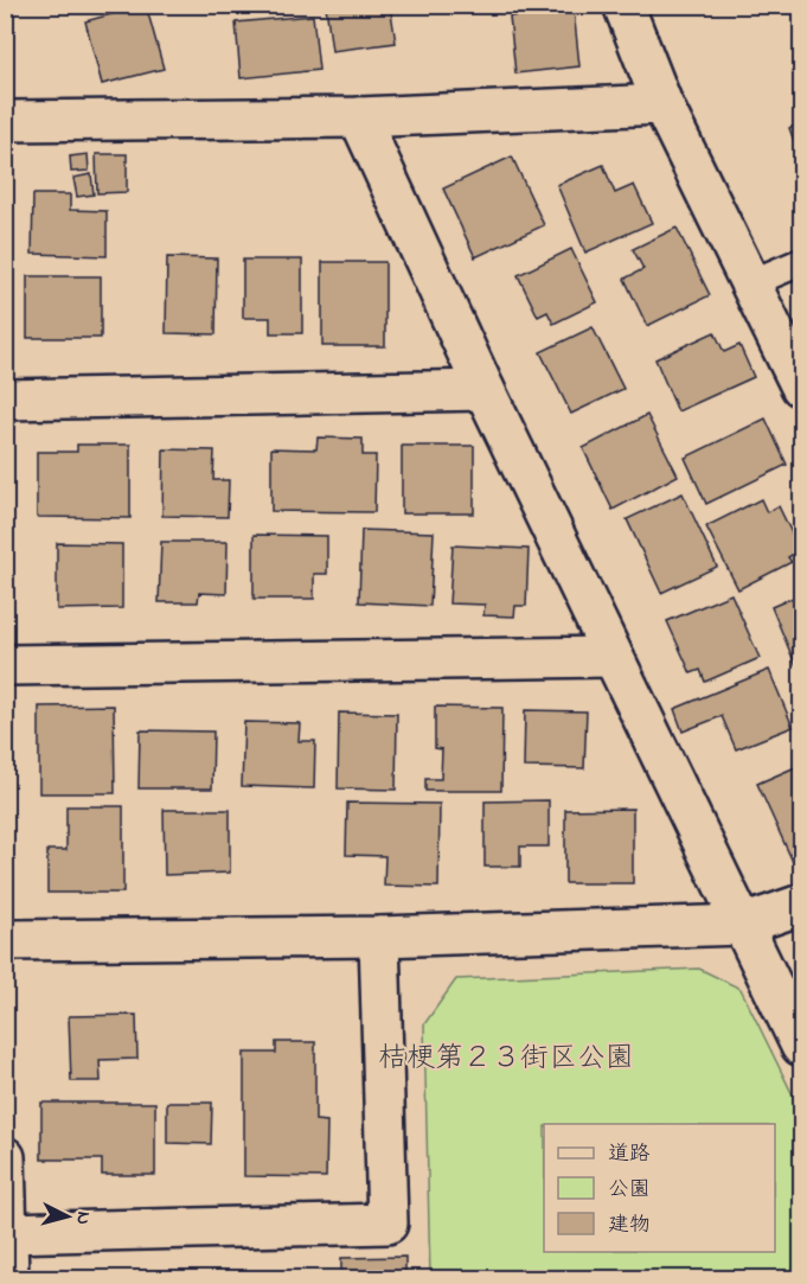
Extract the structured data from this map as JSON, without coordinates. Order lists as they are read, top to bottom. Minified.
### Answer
{"parks":["桔梗第２３街区公園"],"legend":["道路","公園","建物"],"north":"right"}
